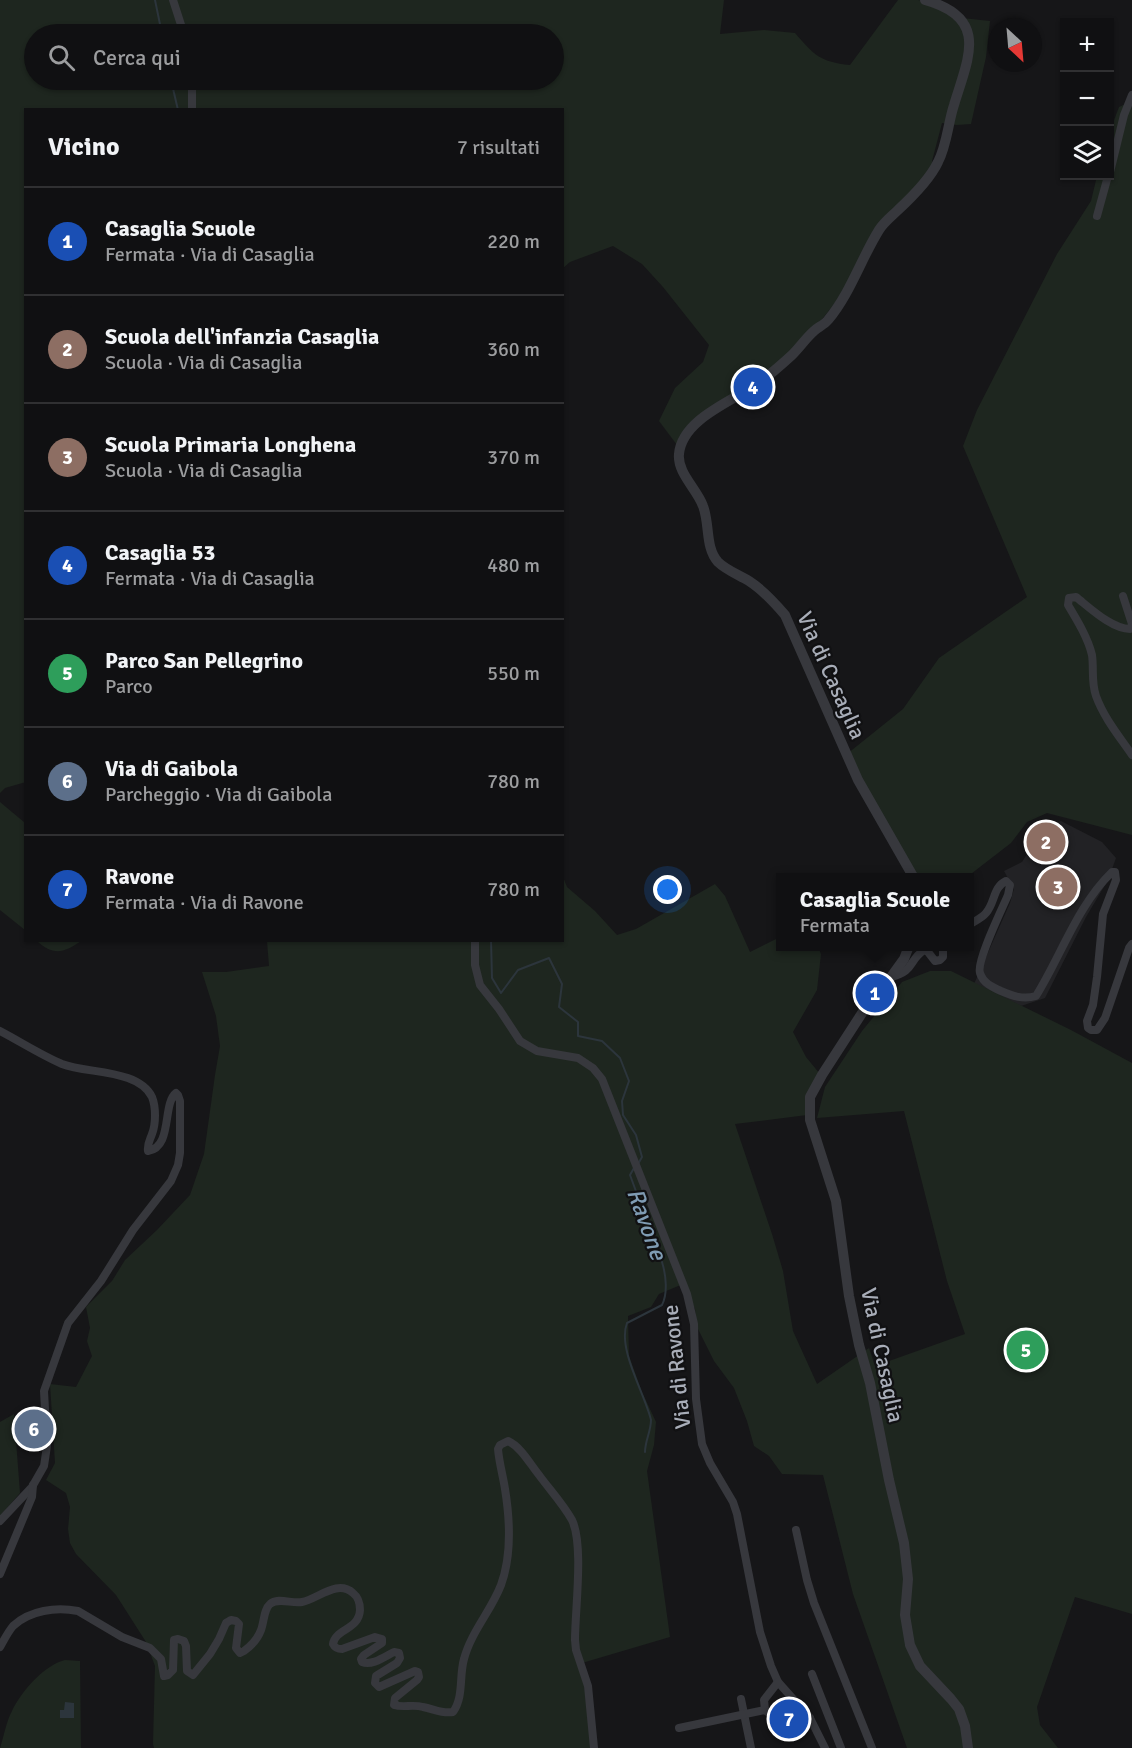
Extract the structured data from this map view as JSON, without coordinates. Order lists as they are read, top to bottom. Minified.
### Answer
{"streets":{"street":["Via di Casaglia","Via di Ravone"]},"water":["Ravone"],"north":"bottom right","page":{"map_buttons":["+","−"],"search":"Cerca qui","heading":["Vicino","7 risultati"],"list":[{"mark":"1","name":"Casaglia Scuole","note":"Fermata · Via di Casaglia","value":"220 m"},{"mark":"2","name":"Scuola dell'infanzia Casaglia","note":"Scuola · Via di Casaglia","value":"360 m"},{"mark":"3","name":"Scuola Primaria Longhena","note":"Scuola · Via di Casaglia","value":"370 m"},{"mark":"4","name":"Casaglia 53","note":"Fermata · Via di Casaglia","value":"480 m"},{"mark":"5","name":"Parco San Pellegrino","note":"Parco","value":"550 m"},{"mark":"6","name":"Via di Gaibola","note":"Parcheggio · Via di Gaibola","value":"780 m"},{"mark":"7","name":"Ravone","note":"Fermata · Via di Ravone","value":"780 m"}],"pins":["4","2","3","1","5","6","7"],"popup":["Casaglia Scuole","Fermata"]}}
